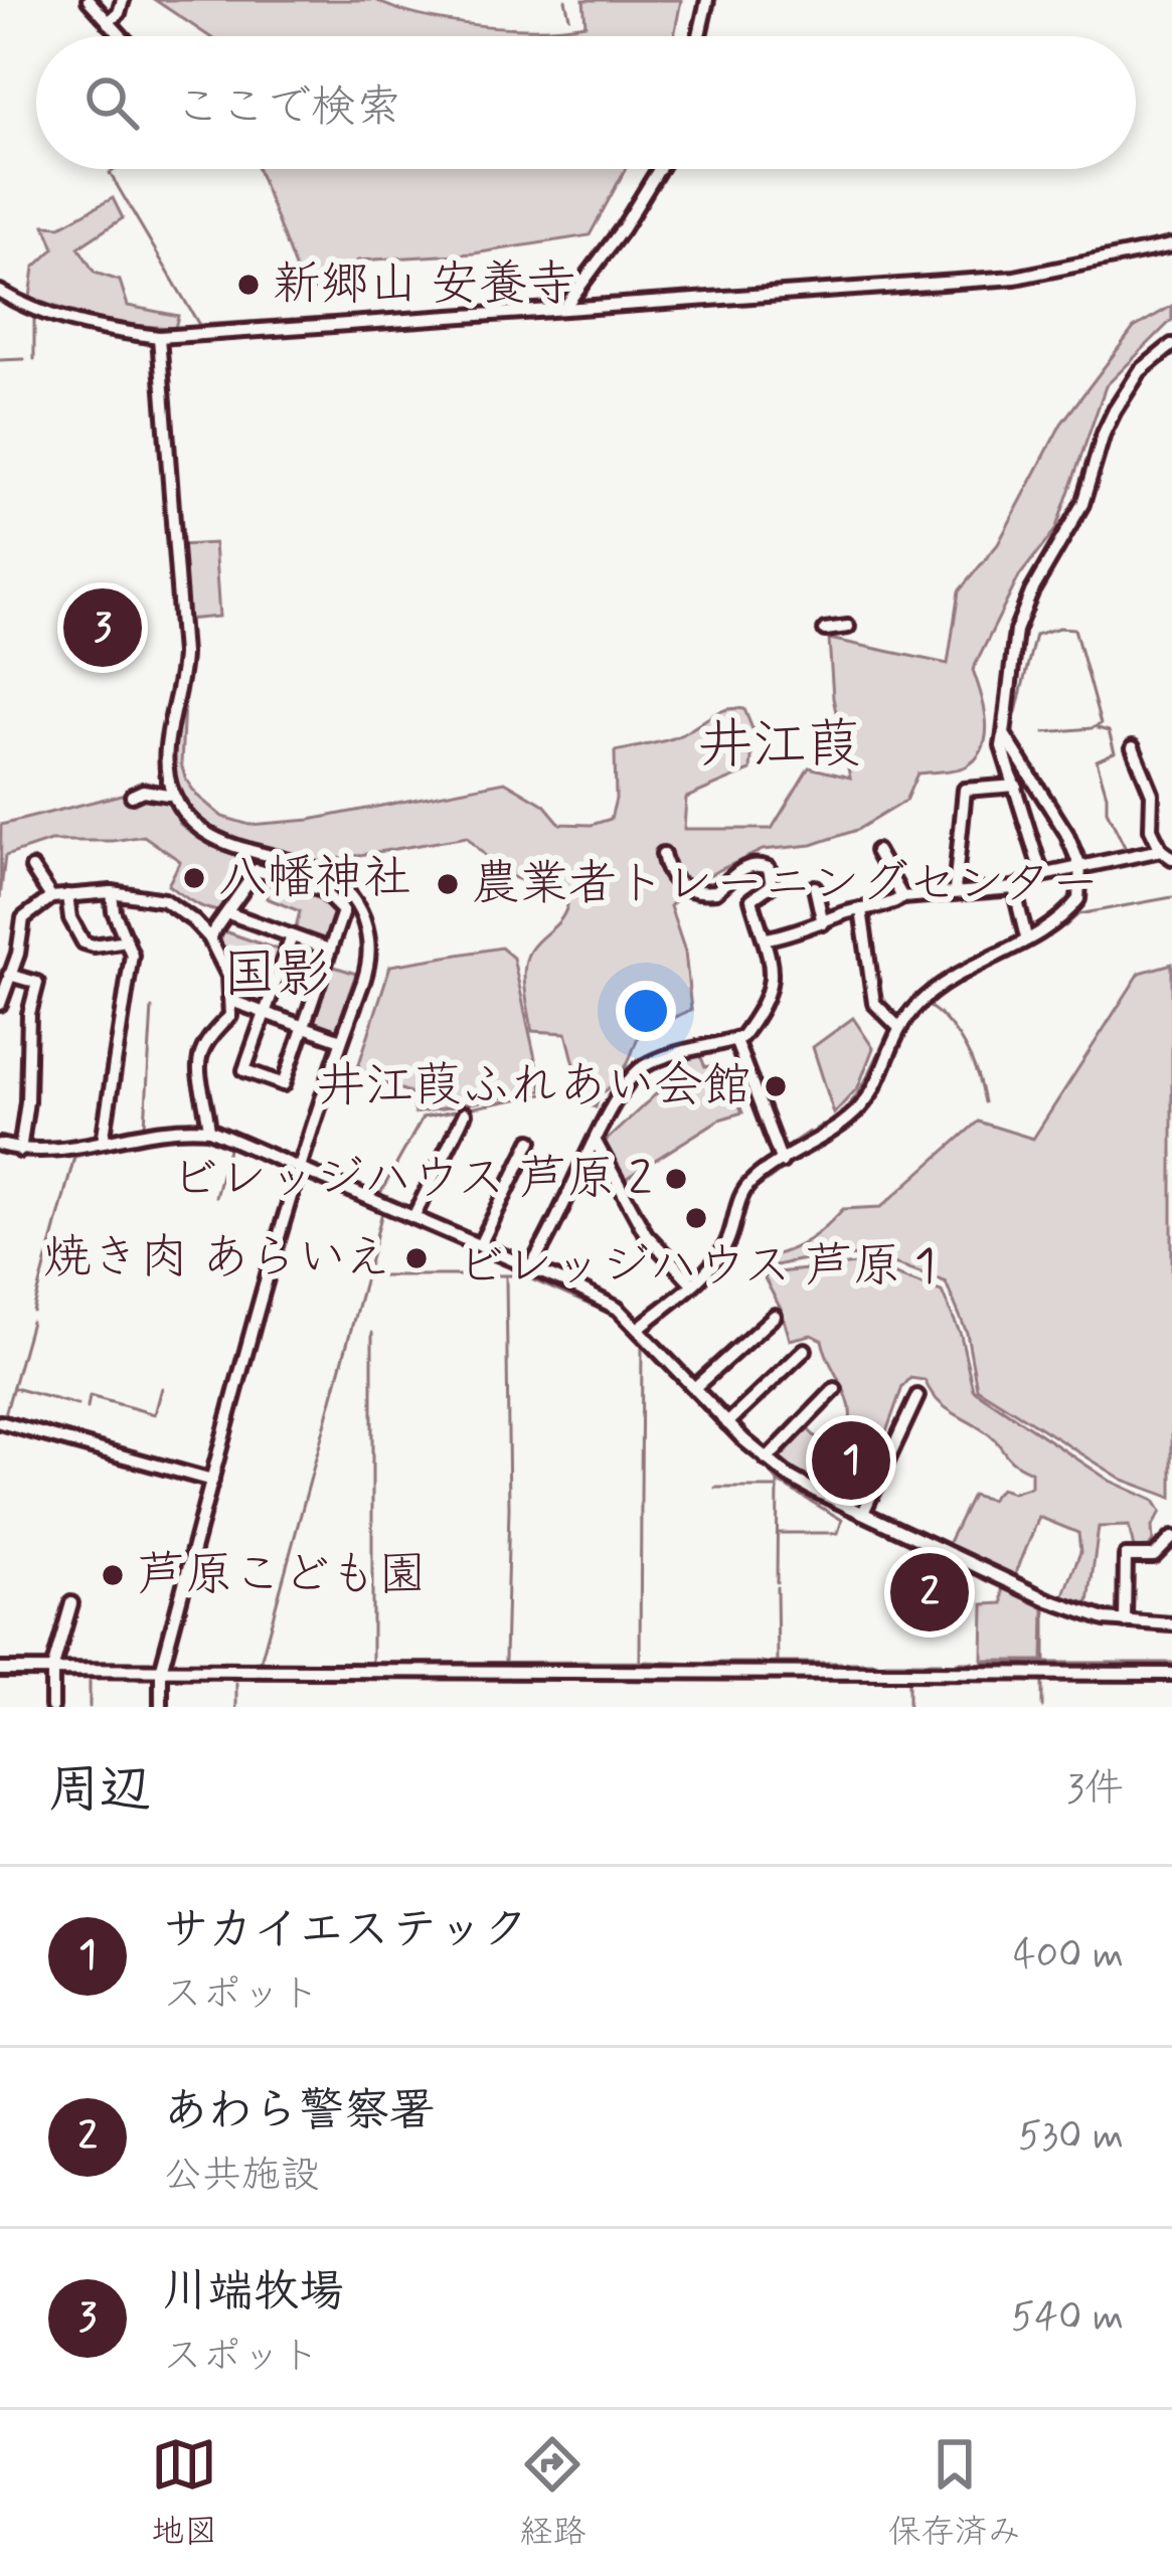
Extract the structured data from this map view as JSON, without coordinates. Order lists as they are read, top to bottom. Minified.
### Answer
{"districts":["井江葭","国影"],"places":["新郷山 安養寺","八幡神社","農業者トレーニングセンター","井江葭ふれあい会館","ビレッジハウス 芦原 2","ビレッジハウス 芦原 1","焼き肉 あらいえ","芦原こども園"],"page":{"search":"ここで検索","pins":["3","1","2"],"heading":["周辺","3件"],"list":[{"mark":"1","name":"サカイエステック","note":"スポット","value":"400 m"},{"mark":"2","name":"あわら警察署","note":"公共施設","value":"530 m"},{"mark":"3","name":"川端牧場","note":"スポット","value":"540 m"}],"nav":["地図","経路","保存済み"]}}
